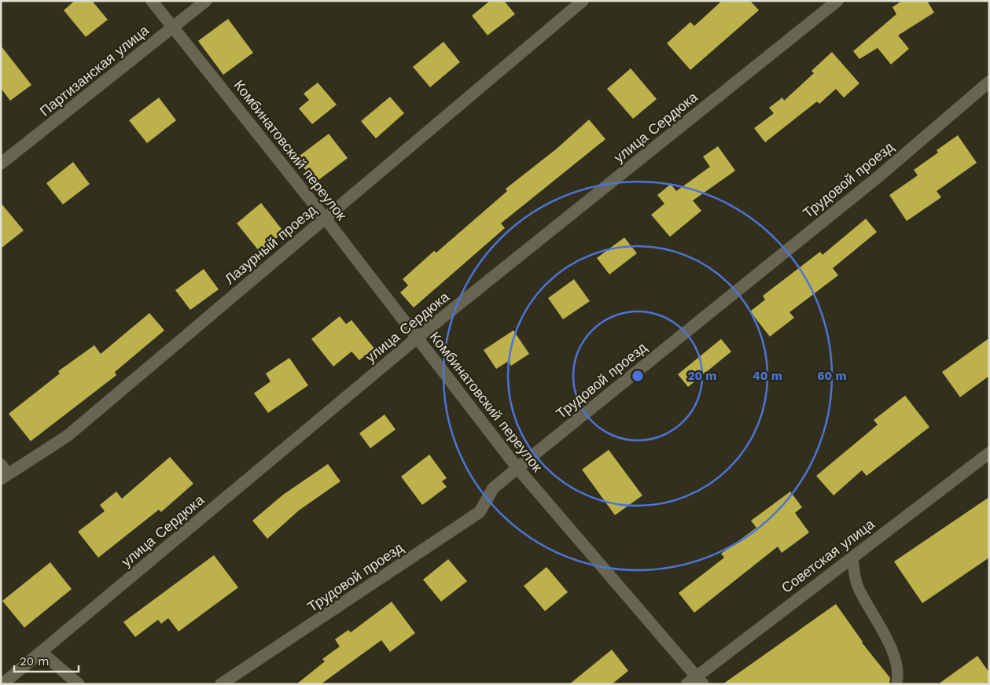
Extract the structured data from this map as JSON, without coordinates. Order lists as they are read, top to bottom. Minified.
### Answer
{"streets":{"street":["Партизанская улица","улица Сердюка","Комбинатовский переулок","Трудовой проезд","Лазурный проезд","Советская улица"]},"crossings":[["Партизанская улица","Комбинатовский переулок"],["улица Сердюка","Комбинатовский переулок"],["Комбинатовский переулок","Трудовой проезд"],["Комбинатовский переулок","Лазурный проезд"],["Комбинатовский переулок","Советская улица"]],"scale_bar":"20 m","rings":["20 m","40 m","60 m"]}
